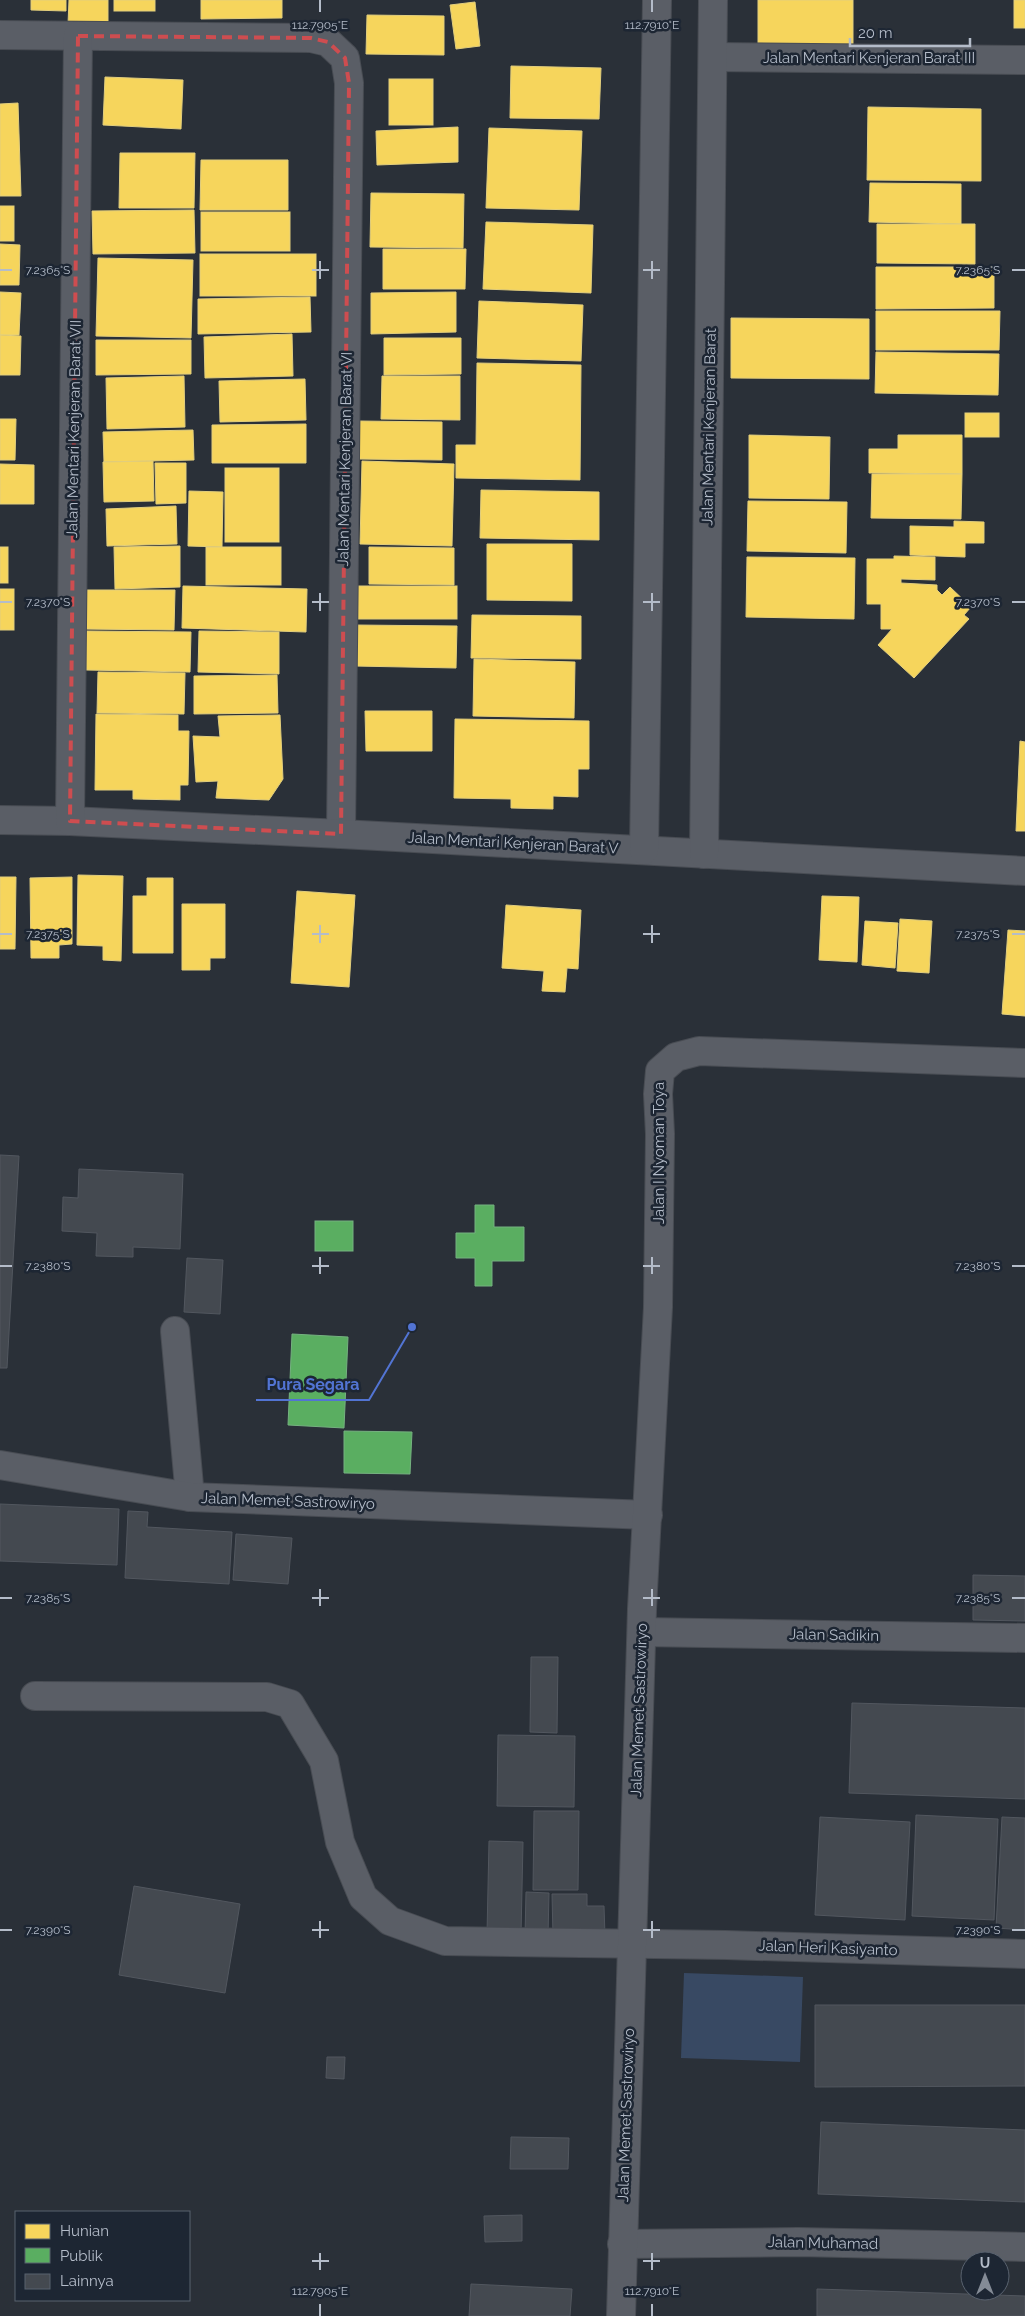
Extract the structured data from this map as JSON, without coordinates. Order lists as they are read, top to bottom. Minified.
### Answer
{"streets":{"street":["Jalan Mentari Kenjeran Barat III","Jalan Mentari Kenjeran Barat","Jalan Mentari Kenjeran Barat VII","Jalan Mentari Kenjeran Barat VI","Jalan Mentari Kenjeran Barat V","Jalan I Nyoman Toya","Jalan Memet Sastrowiryo","Jalan Sadikin","Jalan Heri Kasiyanto","Jalan Muhamad"]},"crossings":[["Jalan Mentari Kenjeran Barat III","Jalan Mentari Kenjeran Barat"],["Jalan Mentari Kenjeran Barat","Jalan Mentari Kenjeran Barat V"],["Jalan Mentari Kenjeran Barat VII","Jalan Mentari Kenjeran Barat VI"],["Jalan Mentari Kenjeran Barat VII","Jalan Mentari Kenjeran Barat V"],["Jalan Mentari Kenjeran Barat VI","Jalan Mentari Kenjeran Barat V"],["Jalan I Nyoman Toya","Jalan Memet Sastrowiryo"],["Jalan Memet Sastrowiryo","Jalan Sadikin"],["Jalan Memet Sastrowiryo","Jalan Heri Kasiyanto"],["Jalan Memet Sastrowiryo","Jalan Muhamad"]],"places":["Pura Segara"],"legend":["Hunian","Publik","Lainnya"],"scale_bar":"20 m","north":"top","coordinates":["112.7905°E","112.7910°E","7.2365°S","7.2370°S","7.2375°S","7.2380°S","7.2385°S","7.2390°S"]}
